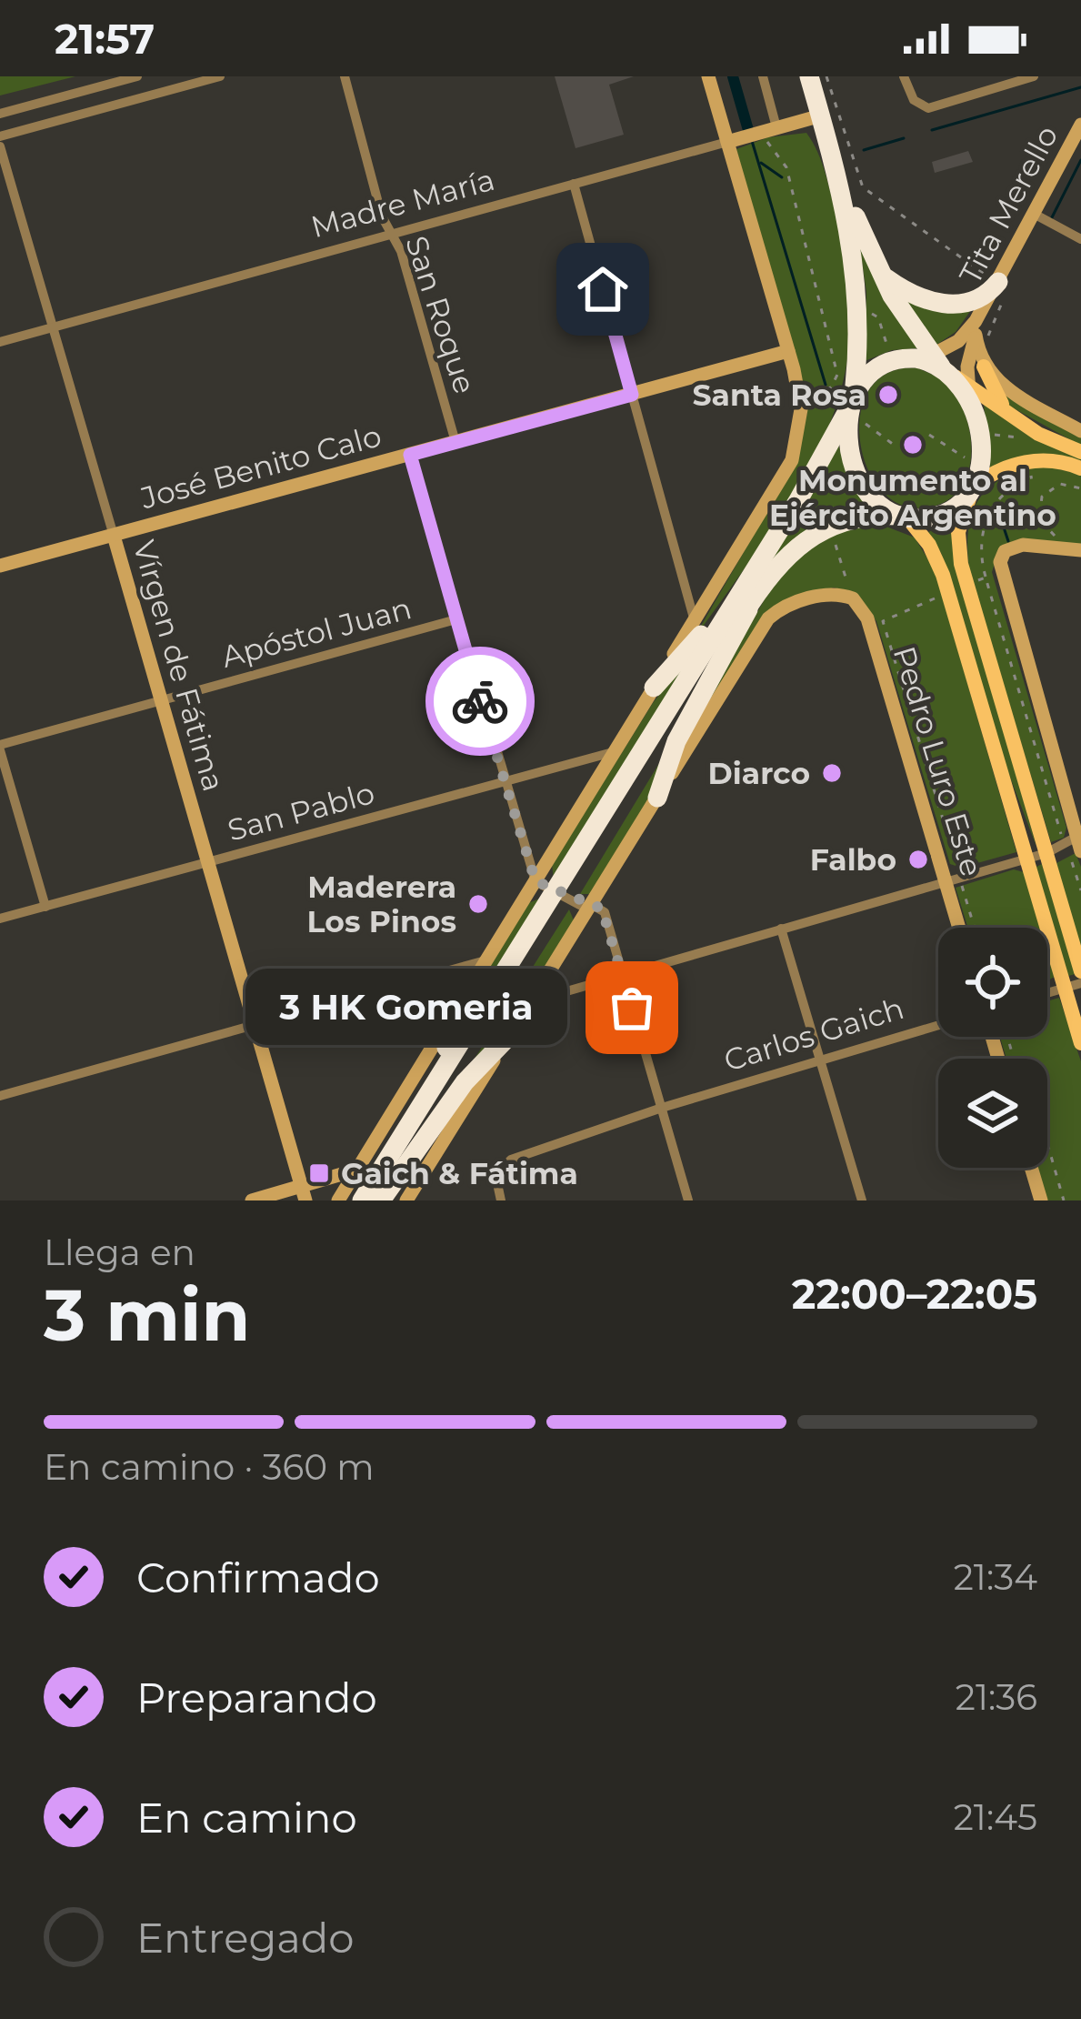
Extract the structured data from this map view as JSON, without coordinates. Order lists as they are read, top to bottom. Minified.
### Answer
{"streets":{"street":["Madre María","Tita Merello","San Roque","José Benito Calo","Apóstol Juan","Vírgen de Fátima","Pedro Luro Este","San Pablo","Carlos Gaich"]},"crossings":[["Madre María","San Roque"],["Madre María","Vírgen de Fátima"],["San Roque","José Benito Calo"],["José Benito Calo","Vírgen de Fátima"],["Apóstol Juan","Vírgen de Fátima"],["Vírgen de Fátima","San Pablo"]],"places":{"other":["Santa Rosa","Monumento al Ejército Argentino","Diarco","Falbo","Maderera Los Pinos","3 HK Gomeria"],"transit":["Gaich & Fátima"]},"page":{"status":"21:57","bubble":"3 HK Gomeria","heading":["3 min","Llega en","22:00–22:05"],"bar":"En camino · 360 m","list":[["Confirmado","21:34"],["Preparando","21:36"],["En camino","21:45"],"Entregado"]}}
